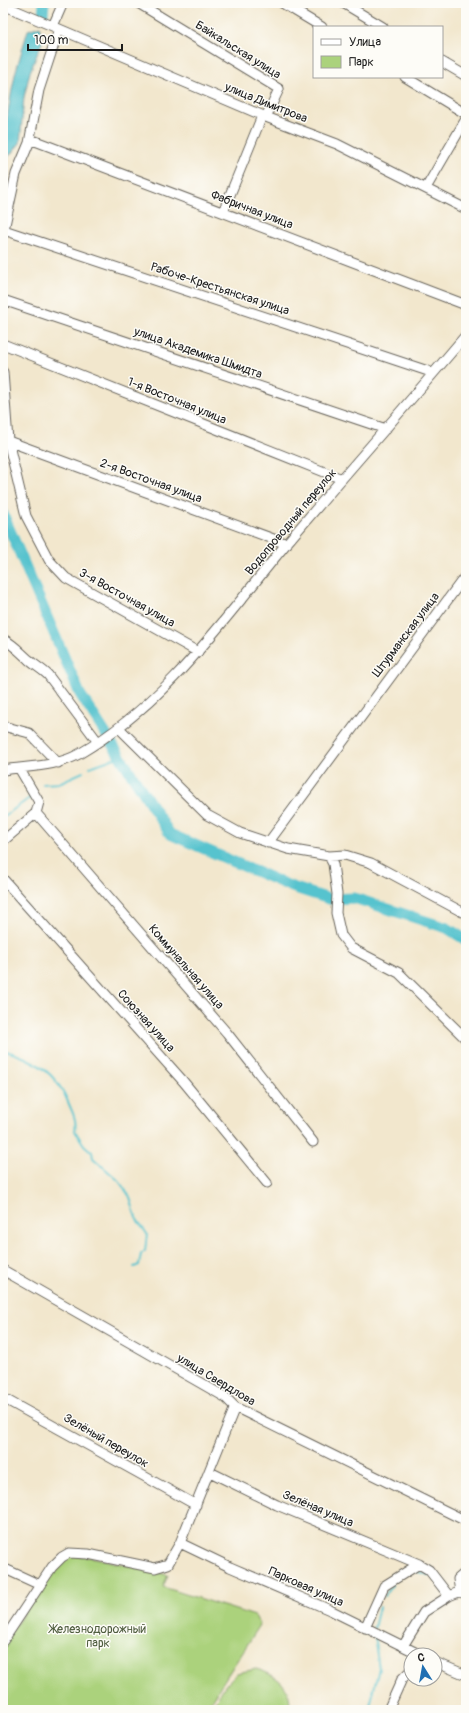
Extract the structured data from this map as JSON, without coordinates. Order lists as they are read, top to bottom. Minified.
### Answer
{"streets":{"street":["Байкальская улица","улица Димитрова","Фабричная улица","Рабоче-Крестьянская улица","улица Академика Шмидта","1-я Восточная улица","2-я Восточная улица","Водопроводный переулок","3-я Восточная улица","Штурманская улица","Коммунальная улица","Союзная улица","улица Свердлова","Зелёный переулок","Зелёная улица","Парковая улица"]},"crossings":[["Байкальская улица","улица Димитрова"],["Рабоче-Крестьянская улица","Водопроводный переулок"],["улица Академика Шмидта","Водопроводный переулок"],["1-я Восточная улица","Водопроводный переулок"],["2-я Восточная улица","Водопроводный переулок"],["2-я Восточная улица","3-я Восточная улица"],["Водопроводный переулок","3-я Восточная улица"]],"parks":["Железнодорожный парк"],"legend":["Улица","Парк"],"scale_bar":"100 m","north":"top"}
